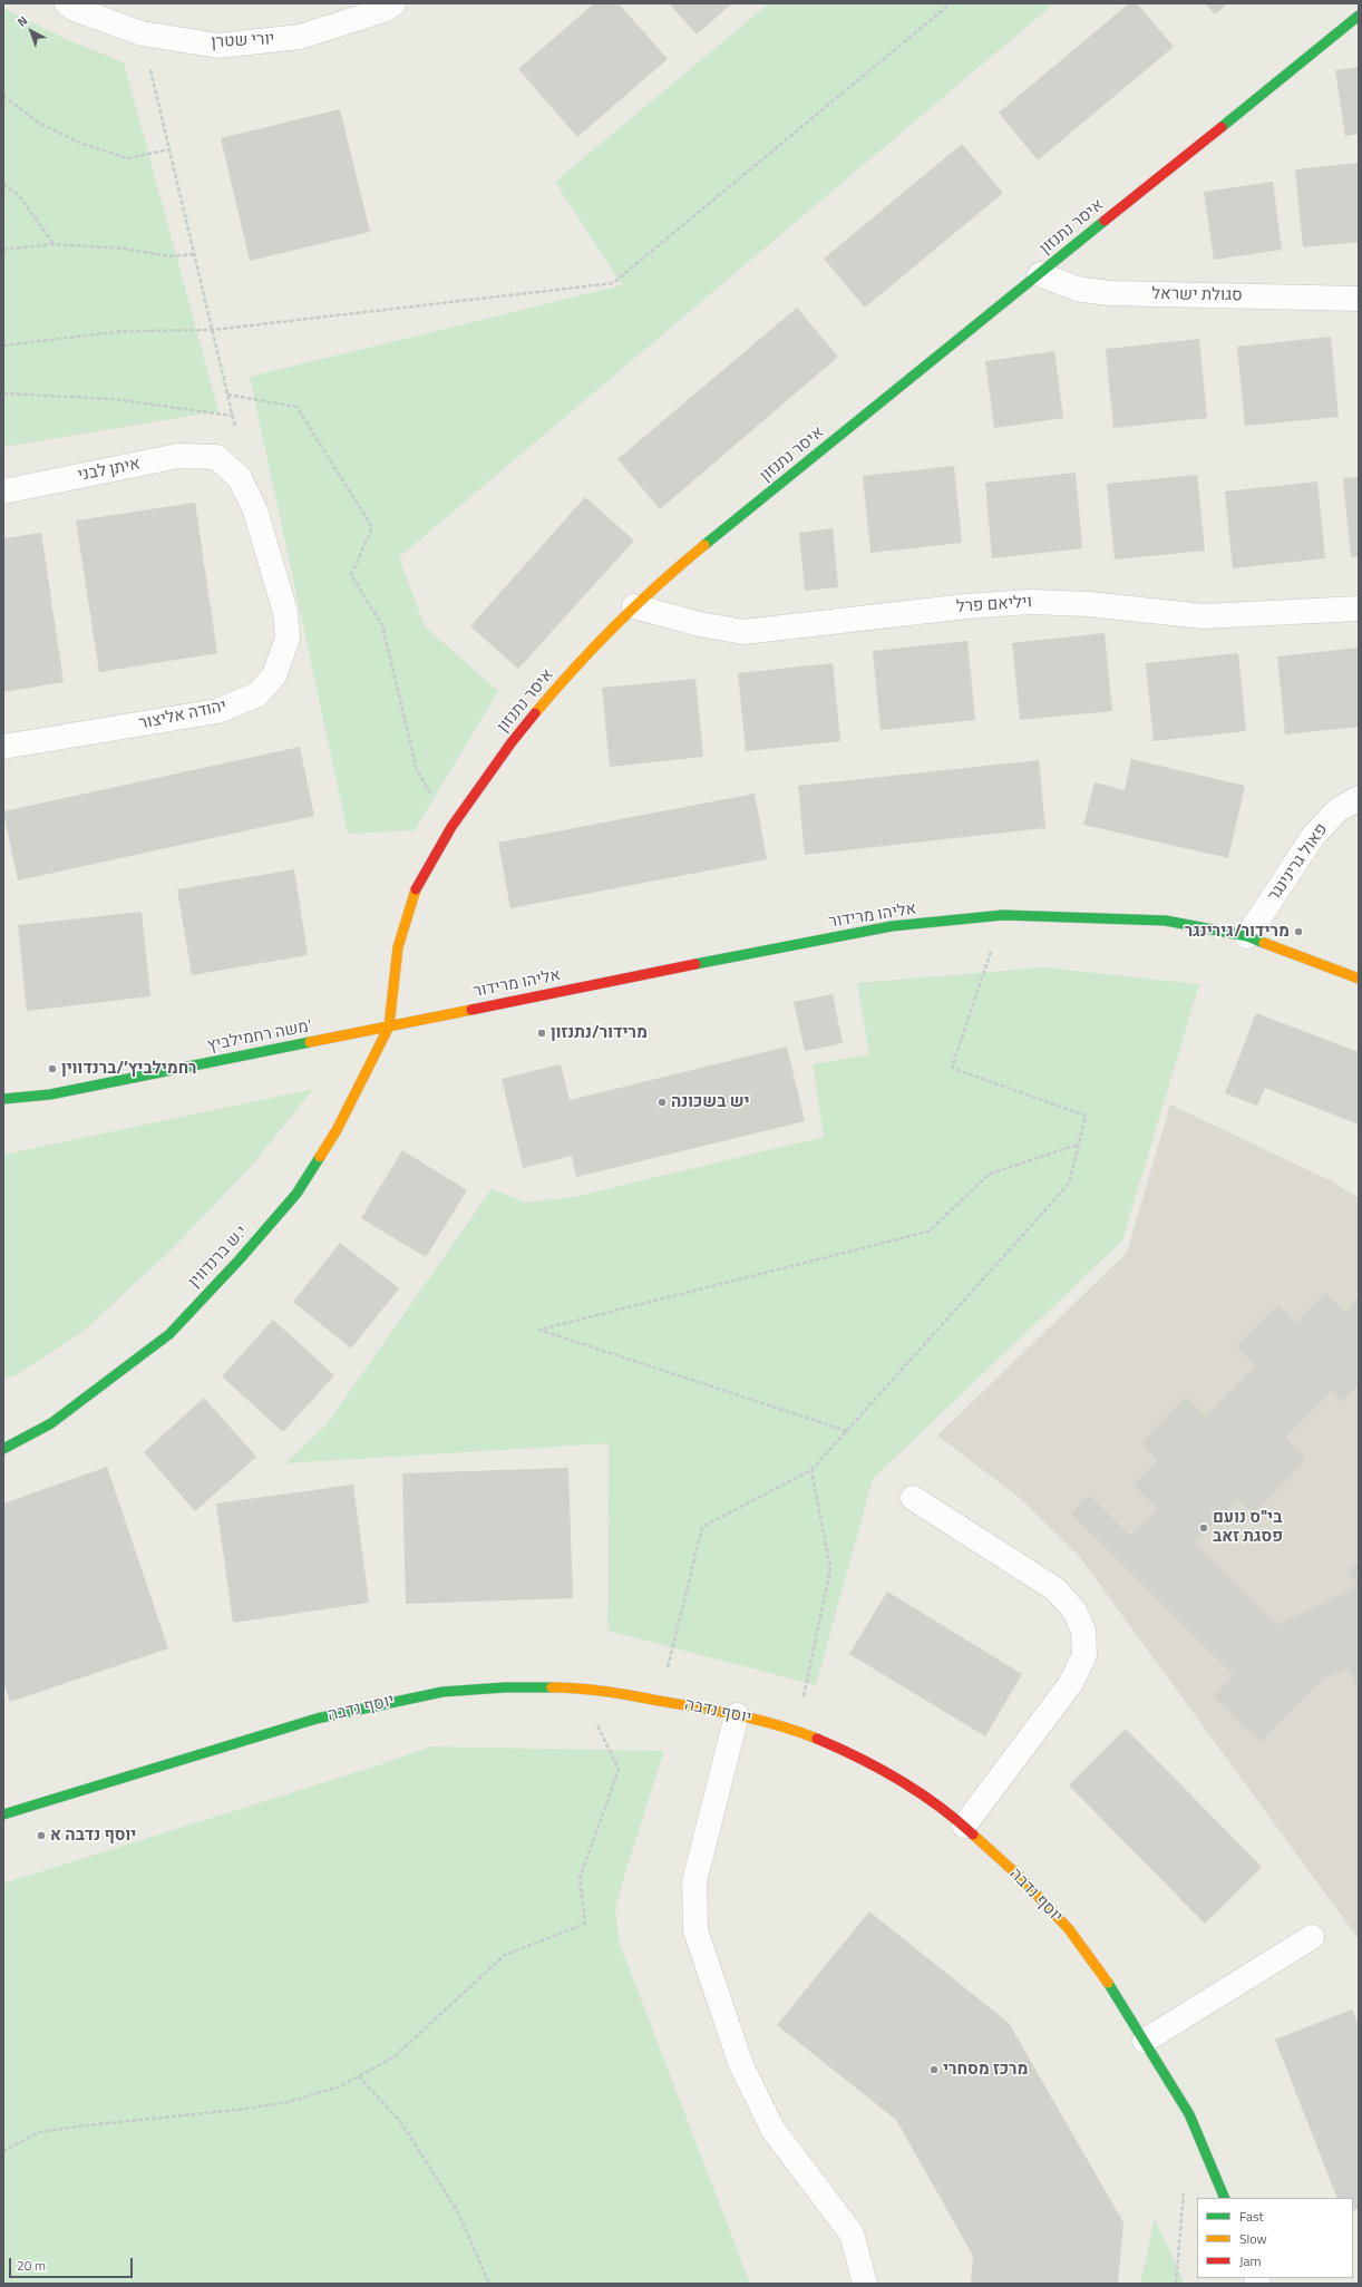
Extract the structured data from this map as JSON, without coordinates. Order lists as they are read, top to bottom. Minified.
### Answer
{"streets":{"street":["יורי שטרן","איסר נתנזון","סגולת ישראל","איתן לבני","ויליאם פרל","יהודה אליצור","פאול גרינינגר","אליהו מרידור","משה רחמילביץ'","י.ש ברנדווין","יוסף נדבה"]},"crossings":[["איסר נתנזון","סגולת ישראל"],["איסר נתנזון","ויליאם פרל"],["איסר נתנזון","אליהו מרידור"],["איסר נתנזון","משה רחמילביץ'"],["איסר נתנזון","י.ש ברנדווין"],["איתן לבני","יהודה אליצור"],["פאול גרינינגר","אליהו מרידור"],["אליהו מרידור","משה רחמילביץ'"],["אליהו מרידור","י.ש ברנדווין"],["משה רחמילביץ'","י.ש ברנדווין"]],"places":["מרידור/גירינגר","מרידור/נתנזון","רחמילביץ׳/ברנדווין","יש בשכונה","בי\"ס נועם פסגת זאב","יוסף נדבה א","מרכז מסחרי"],"legend":["Fast","Slow","Jam"],"scale_bar":"20 m","north":"top left"}
